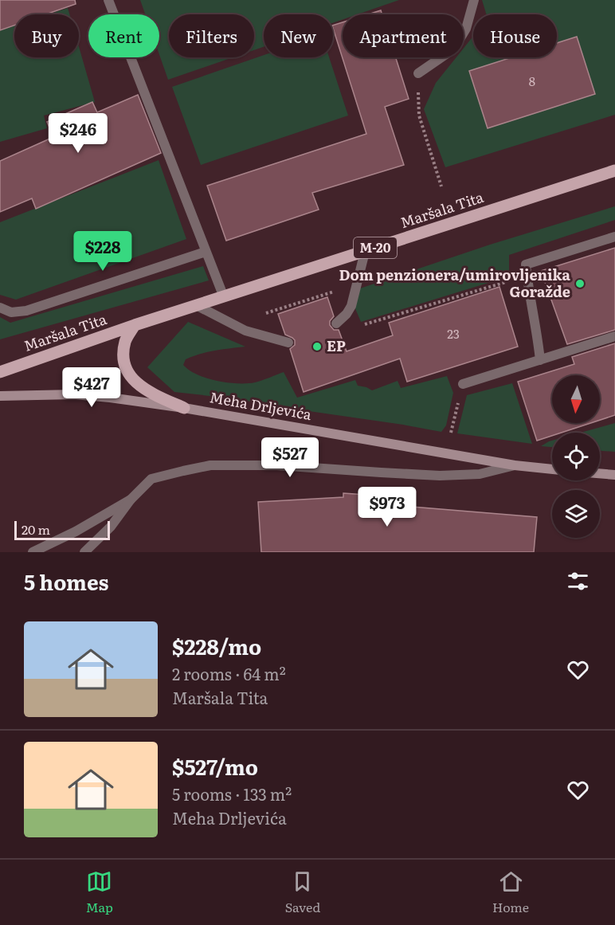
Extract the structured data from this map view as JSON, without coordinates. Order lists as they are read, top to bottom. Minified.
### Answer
{"streets":{"main road":["Maršala Tita","M-20","Meha Drljevića"]},"places":["Dom penzionera/umirovljenika Goražde","EP"],"house_numbers":["8","23"],"scale_bar":"20 m","north":"bottom","page":{"chip":["Buy","Rent","Filters","New","Apartment","House"],"price":["$246","$228","$427","$527","$973"],"scale":"20 m","heading":"5 homes","list":[{"name":"$228/mo","note":"2 rooms · 64 m² · Maršala Tita"},{"name":"$527/mo","note":"5 rooms · 133 m² · Meha Drljevića"}],"tabs":["Map","Saved","Home"]}}
